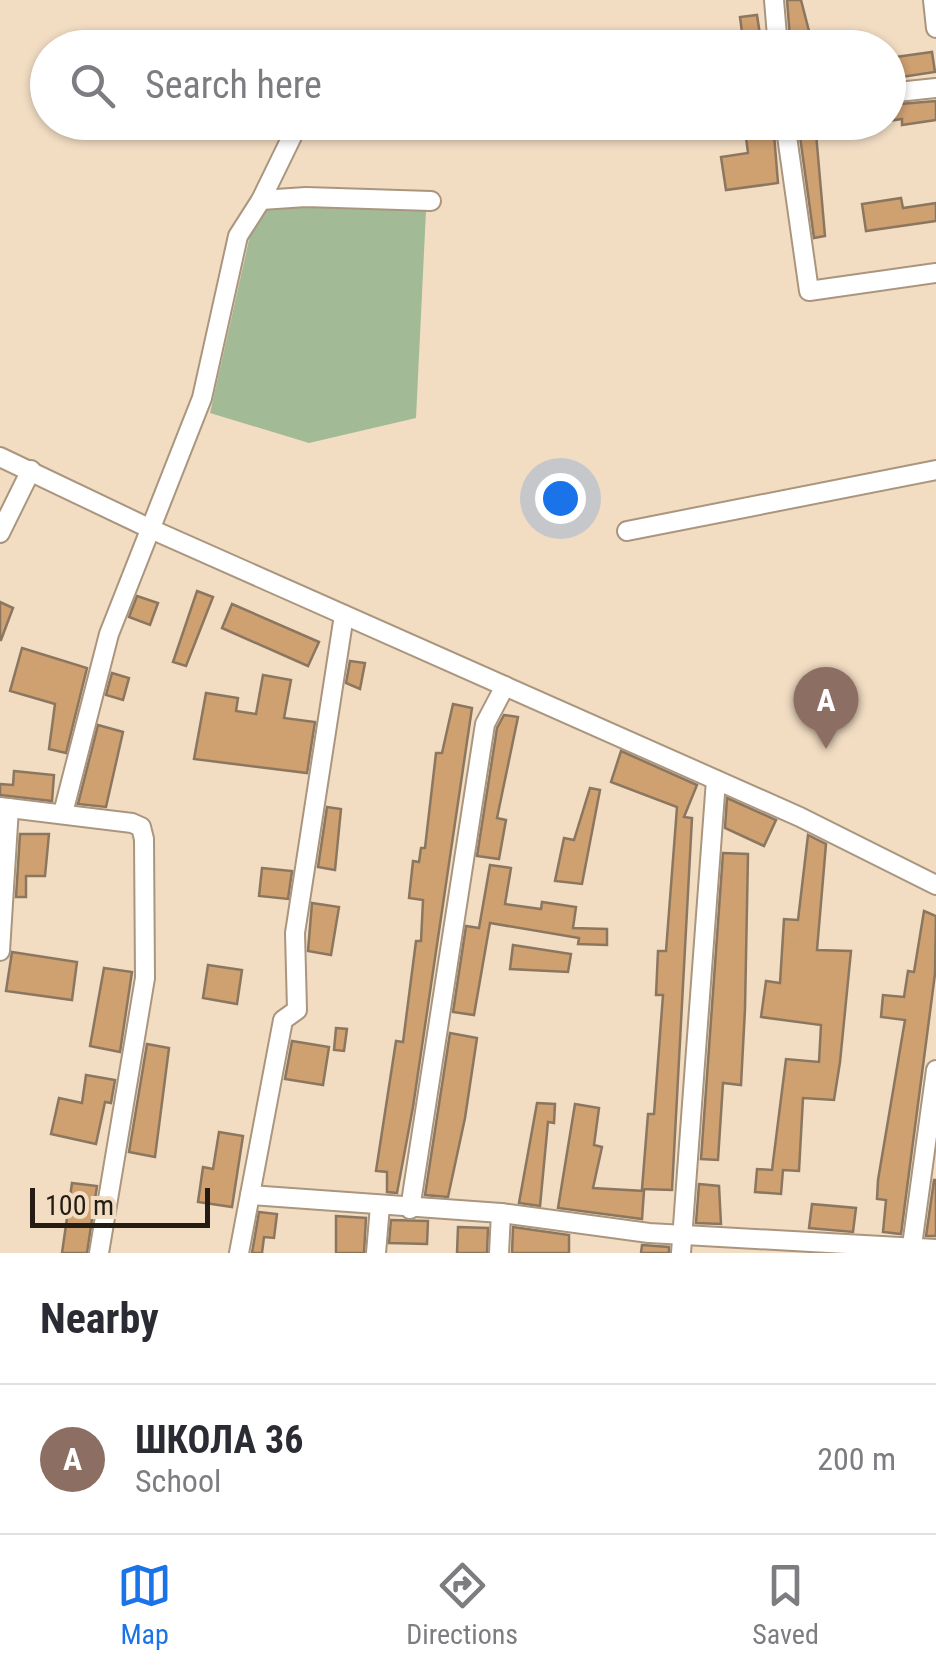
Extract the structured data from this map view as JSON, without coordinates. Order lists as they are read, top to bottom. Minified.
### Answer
{"scale_bar":"100 m","page":{"search":"Search here","pins":"A","scale":"100 m","heading":"Nearby","list":[{"mark":"A","name":"ШКОЛА 36","note":"School","value":"200 m"}],"nav":["Map","Directions","Saved"]}}
